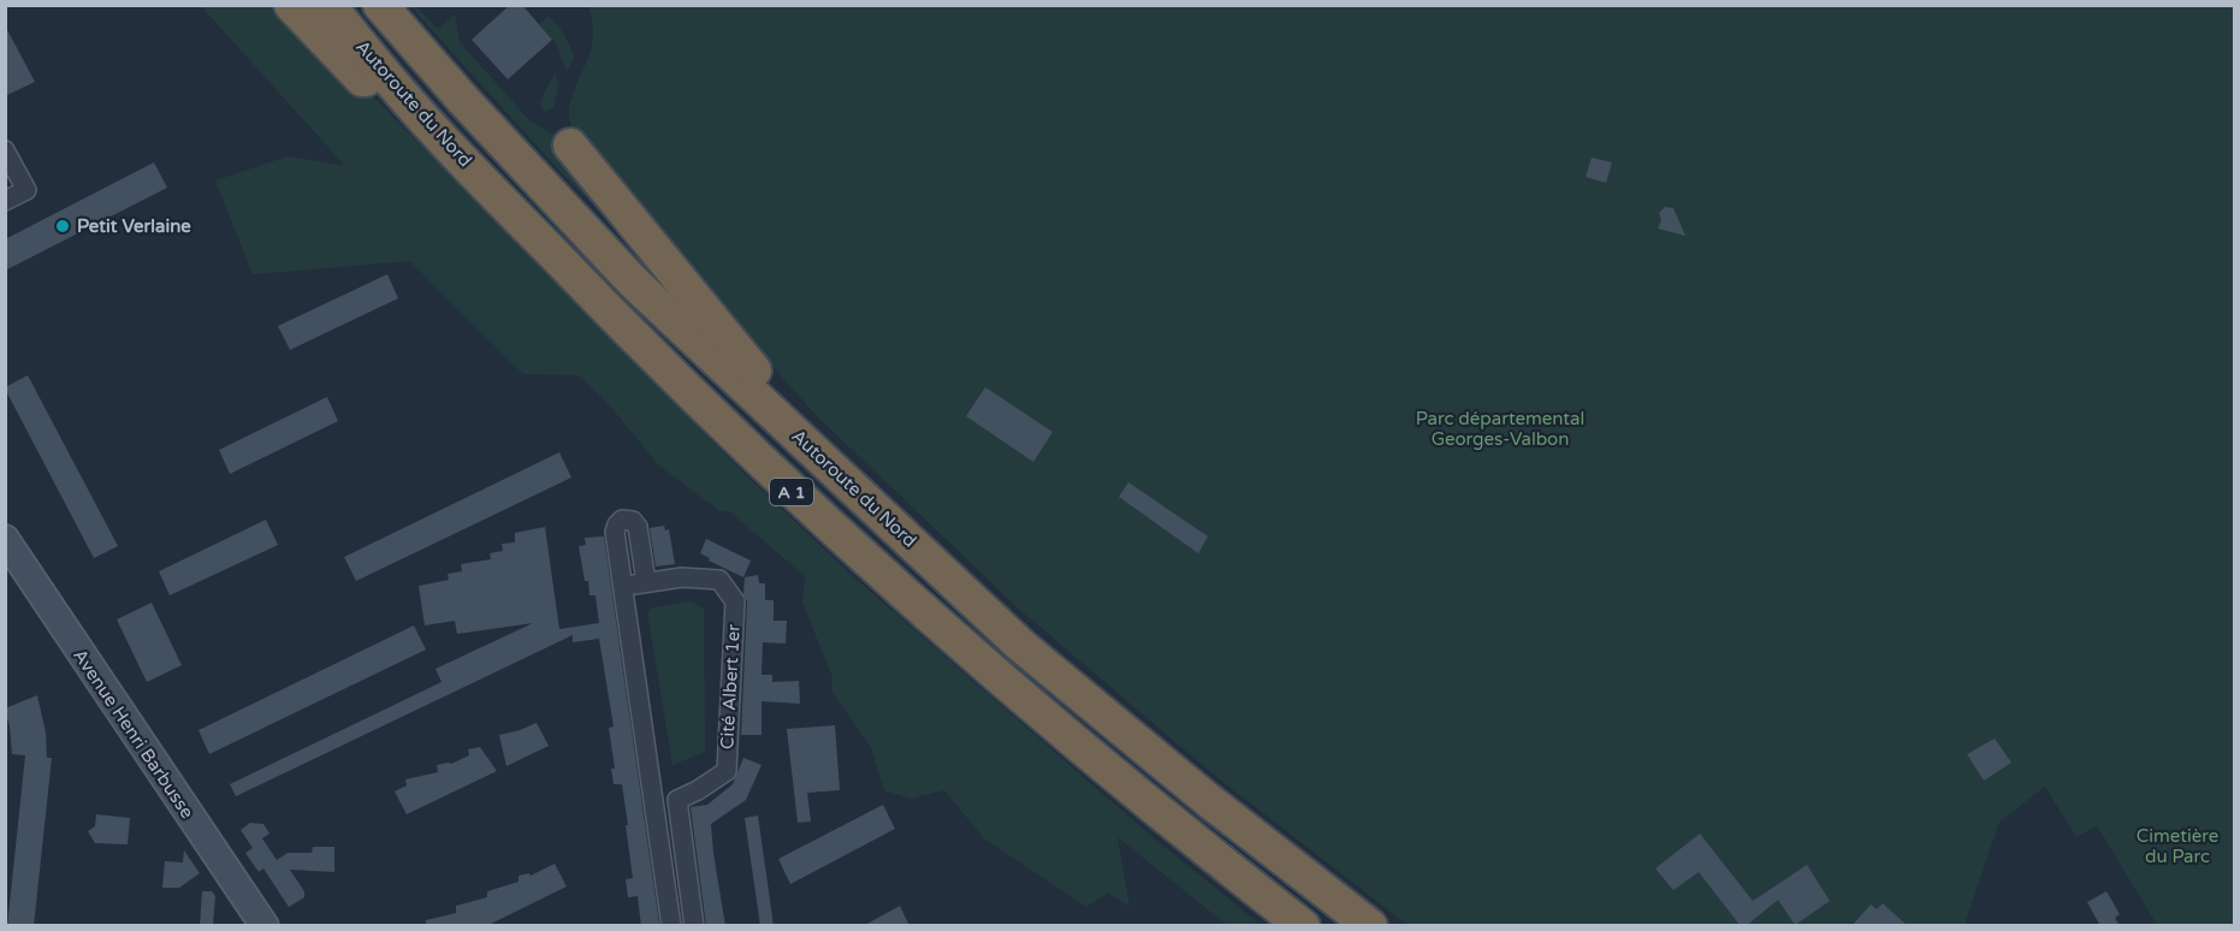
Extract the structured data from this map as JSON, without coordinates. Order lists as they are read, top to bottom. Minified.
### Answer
{"streets":{"highway":["Autoroute du Nord","A 1"],"main road":["Avenue Henri Barbusse"],"street":["Cité Albert 1er"]},"parks":["Parc départemental Georges-Valbon","Cimetière du Parc"],"places":["Petit Verlaine"]}
